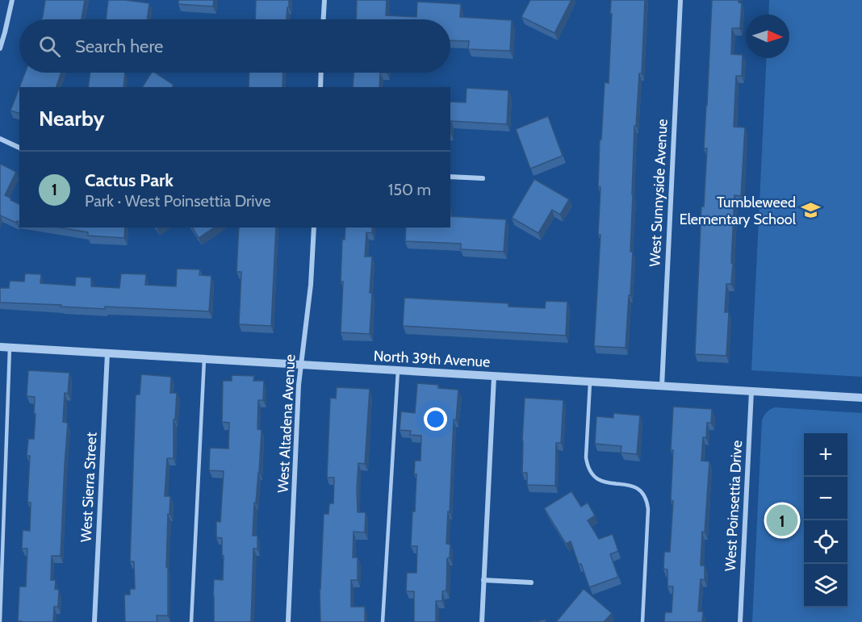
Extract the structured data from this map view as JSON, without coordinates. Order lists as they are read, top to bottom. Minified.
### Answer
{"streets":{"street":["West Sunnyside Avenue","North 39th Avenue","West Altadena Avenue","West Sierra Street","West Poinsettia Drive"]},"crossings":[["West Sunnyside Avenue","North 39th Avenue"],["North 39th Avenue","West Altadena Avenue"],["North 39th Avenue","West Sierra Street"],["North 39th Avenue","West Poinsettia Drive"]],"places":{"school or university":["Tumbleweed Elementary School"]},"north":"right","page":{"search":"Search here","heading":"Nearby","list":[{"mark":"1","name":"Cactus Park","note":"Park · West Poinsettia Drive","value":"150 m"}],"map_buttons":["+","−"],"pins":"1"}}
